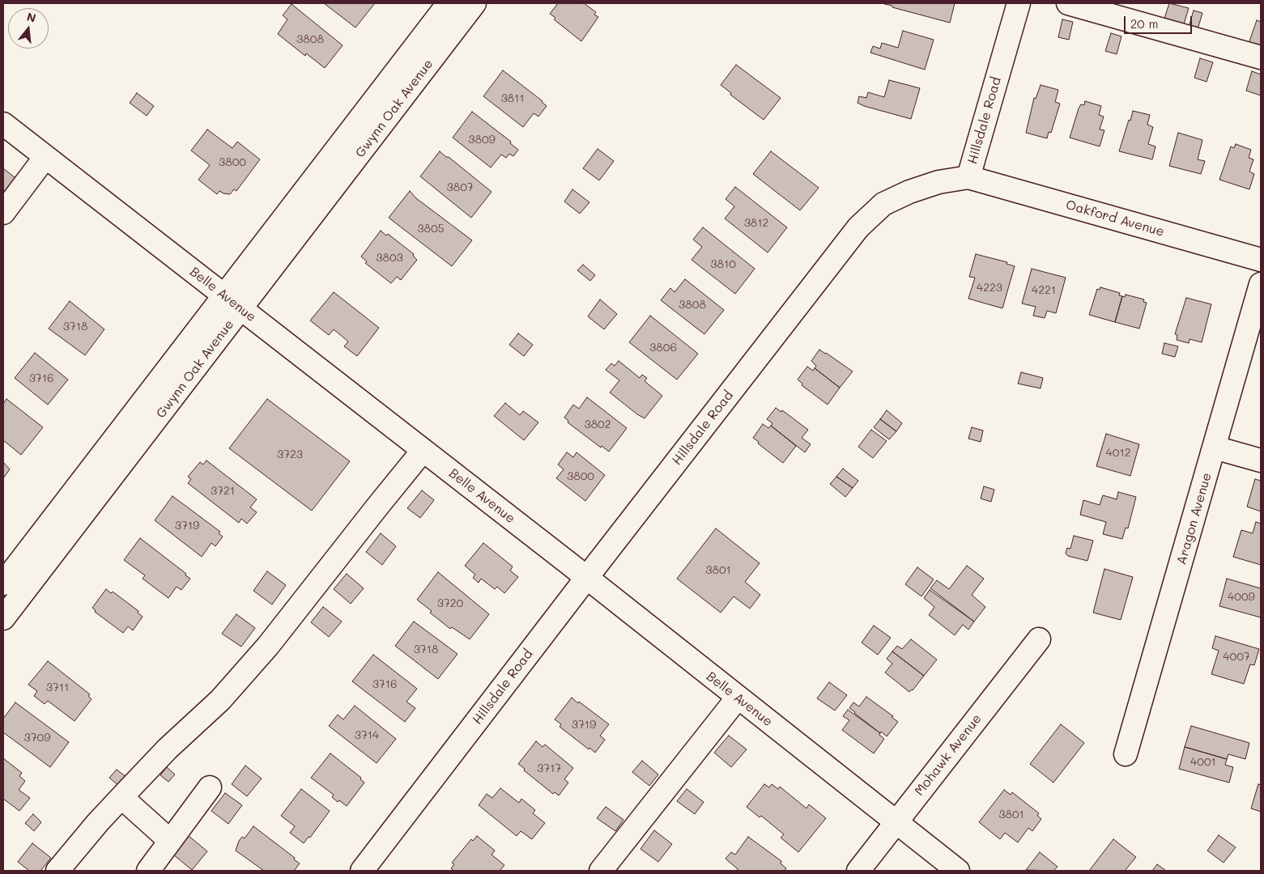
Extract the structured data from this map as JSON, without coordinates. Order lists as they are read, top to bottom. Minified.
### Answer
{"streets":{"street":["Gwynn Oak Avenue","Hillsdale Road","Oakford Avenue","Belle Avenue","Aragon Avenue","Mohawk Avenue"]},"crossings":[["Gwynn Oak Avenue","Belle Avenue"],["Hillsdale Road","Oakford Avenue"],["Hillsdale Road","Belle Avenue"],["Belle Avenue","Mohawk Avenue"]],"house_numbers":["3808","3811","3809","3800","3807","3812","3805","3803","3810","4223","4221","3808","3718","3806","3716","3802","4012","3723","3800","3721","3719","3801","4009","3720","3718","4007","3716","3711","3719","3714","3709","4001","3717","3801"],"scale_bar":"20 m","north":"top"}
